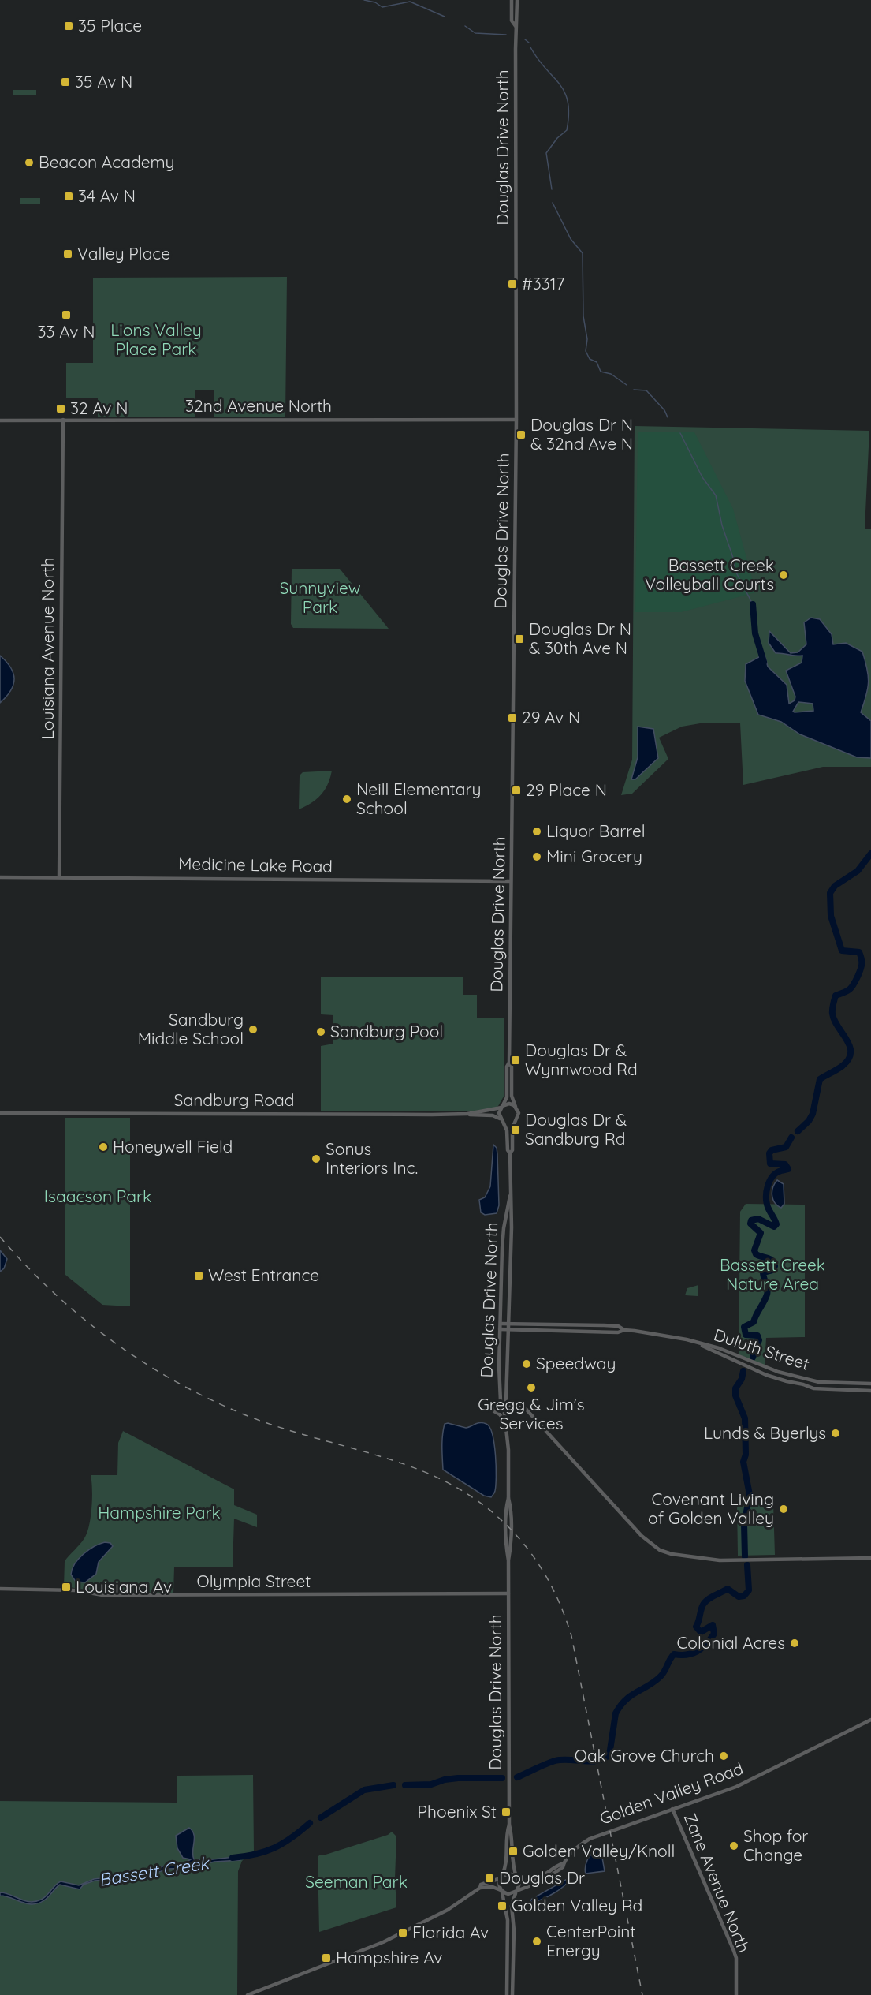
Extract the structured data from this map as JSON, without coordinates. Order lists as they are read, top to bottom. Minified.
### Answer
{"streets":{"street":["Douglas Drive North","32nd Avenue North","Louisiana Avenue North","Medicine Lake Road","Sandburg Road","Duluth Street","Olympia Street","Golden Valley Road","Zane Avenue North"]},"crossings":[["Douglas Drive North","32nd Avenue North"],["Douglas Drive North","Medicine Lake Road"],["Douglas Drive North","Sandburg Road"],["Douglas Drive North","Duluth Street"],["Douglas Drive North","Olympia Street"],["Douglas Drive North","Golden Valley Road"],["32nd Avenue North","Louisiana Avenue North"],["Louisiana Avenue North","Medicine Lake Road"],["Golden Valley Road","Zane Avenue North"]],"water":["Bassett Creek"],"parks":["Lions Valley Place Park","Sunnyview Park","Isaacson Park","Bassett Creek Nature Area","Hampshire Park","Seeman Park"],"places":{"transit":["35 Place","35 Av N","34 Av N","Valley Place","#3317","33 Av N","32 Av N","Douglas Dr N & 32nd Ave N","Douglas Dr N & 30th Ave N","29 Av N","29 Place N","Douglas Dr & Wynnwood Rd","Douglas Dr & Sandburg Rd","West Entrance","Louisiana Av","Phoenix St","Golden Valley/Knoll","Douglas Dr","Golden Valley Rd","Florida Av","Hampshire Av"],"other":["Beacon Academy","Bassett Creek Volleyball Courts","Neill Elementary School","Liquor Barrel","Mini Grocery","Sandburg Middle School","Sandburg Pool","Honeywell Field","Sonus Interiors Inc.","Speedway","Gregg & Jim's Services","Lunds & Byerlys","Covenant Living of Golden Valley","Colonial Acres","Oak Grove Church","Shop for Change","CenterPoint Energy"]}}
